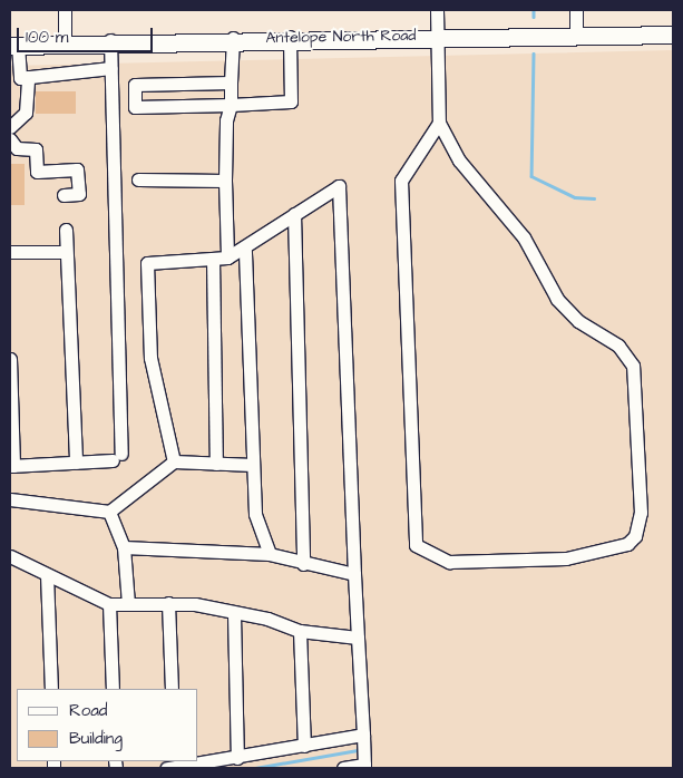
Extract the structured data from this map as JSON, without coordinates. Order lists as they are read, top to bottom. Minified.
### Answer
{"streets":{"main road":["Antelope North Road"]},"legend":["Road","Building"],"scale_bar":"100 m"}
